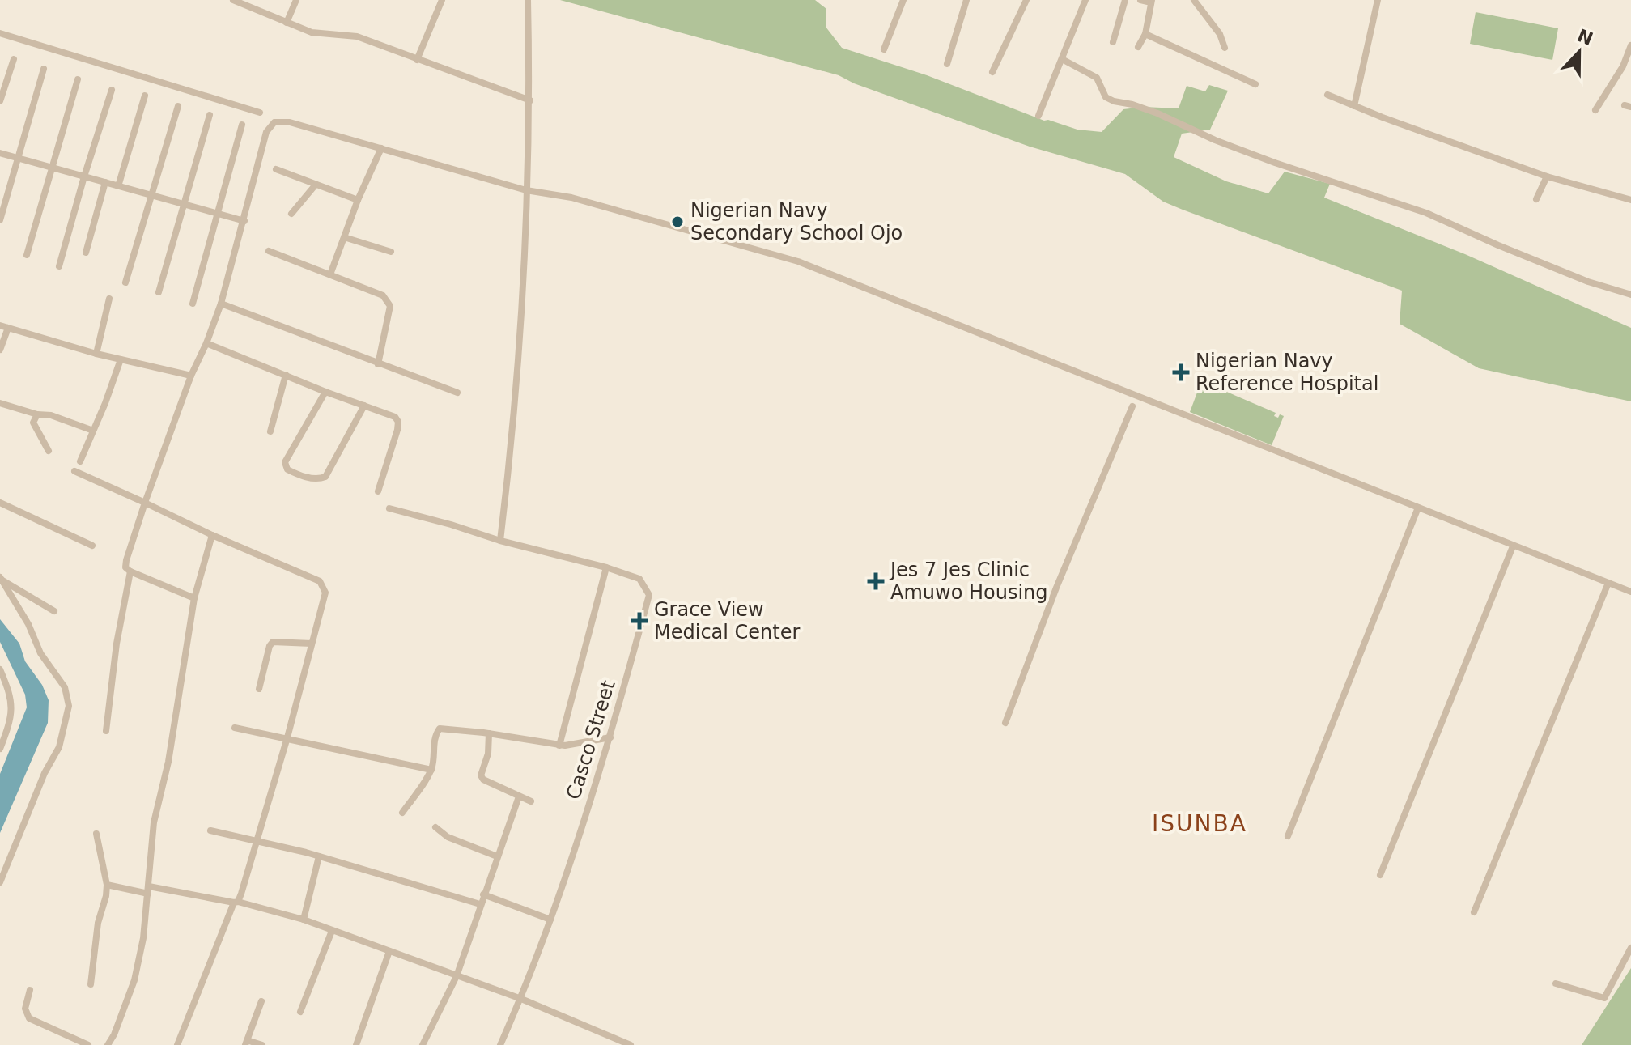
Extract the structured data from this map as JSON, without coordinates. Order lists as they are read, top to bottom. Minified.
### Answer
{"streets":{"street":["Casco Street"]},"districts":["ISUNBA"],"places":{"other":["Nigerian Navy Secondary School Ojo"],"health":["Nigerian Navy Reference Hospital","Jes 7 Jes Clinic Amuwo Housing","Grace View Medical Center"]},"north":"top"}
